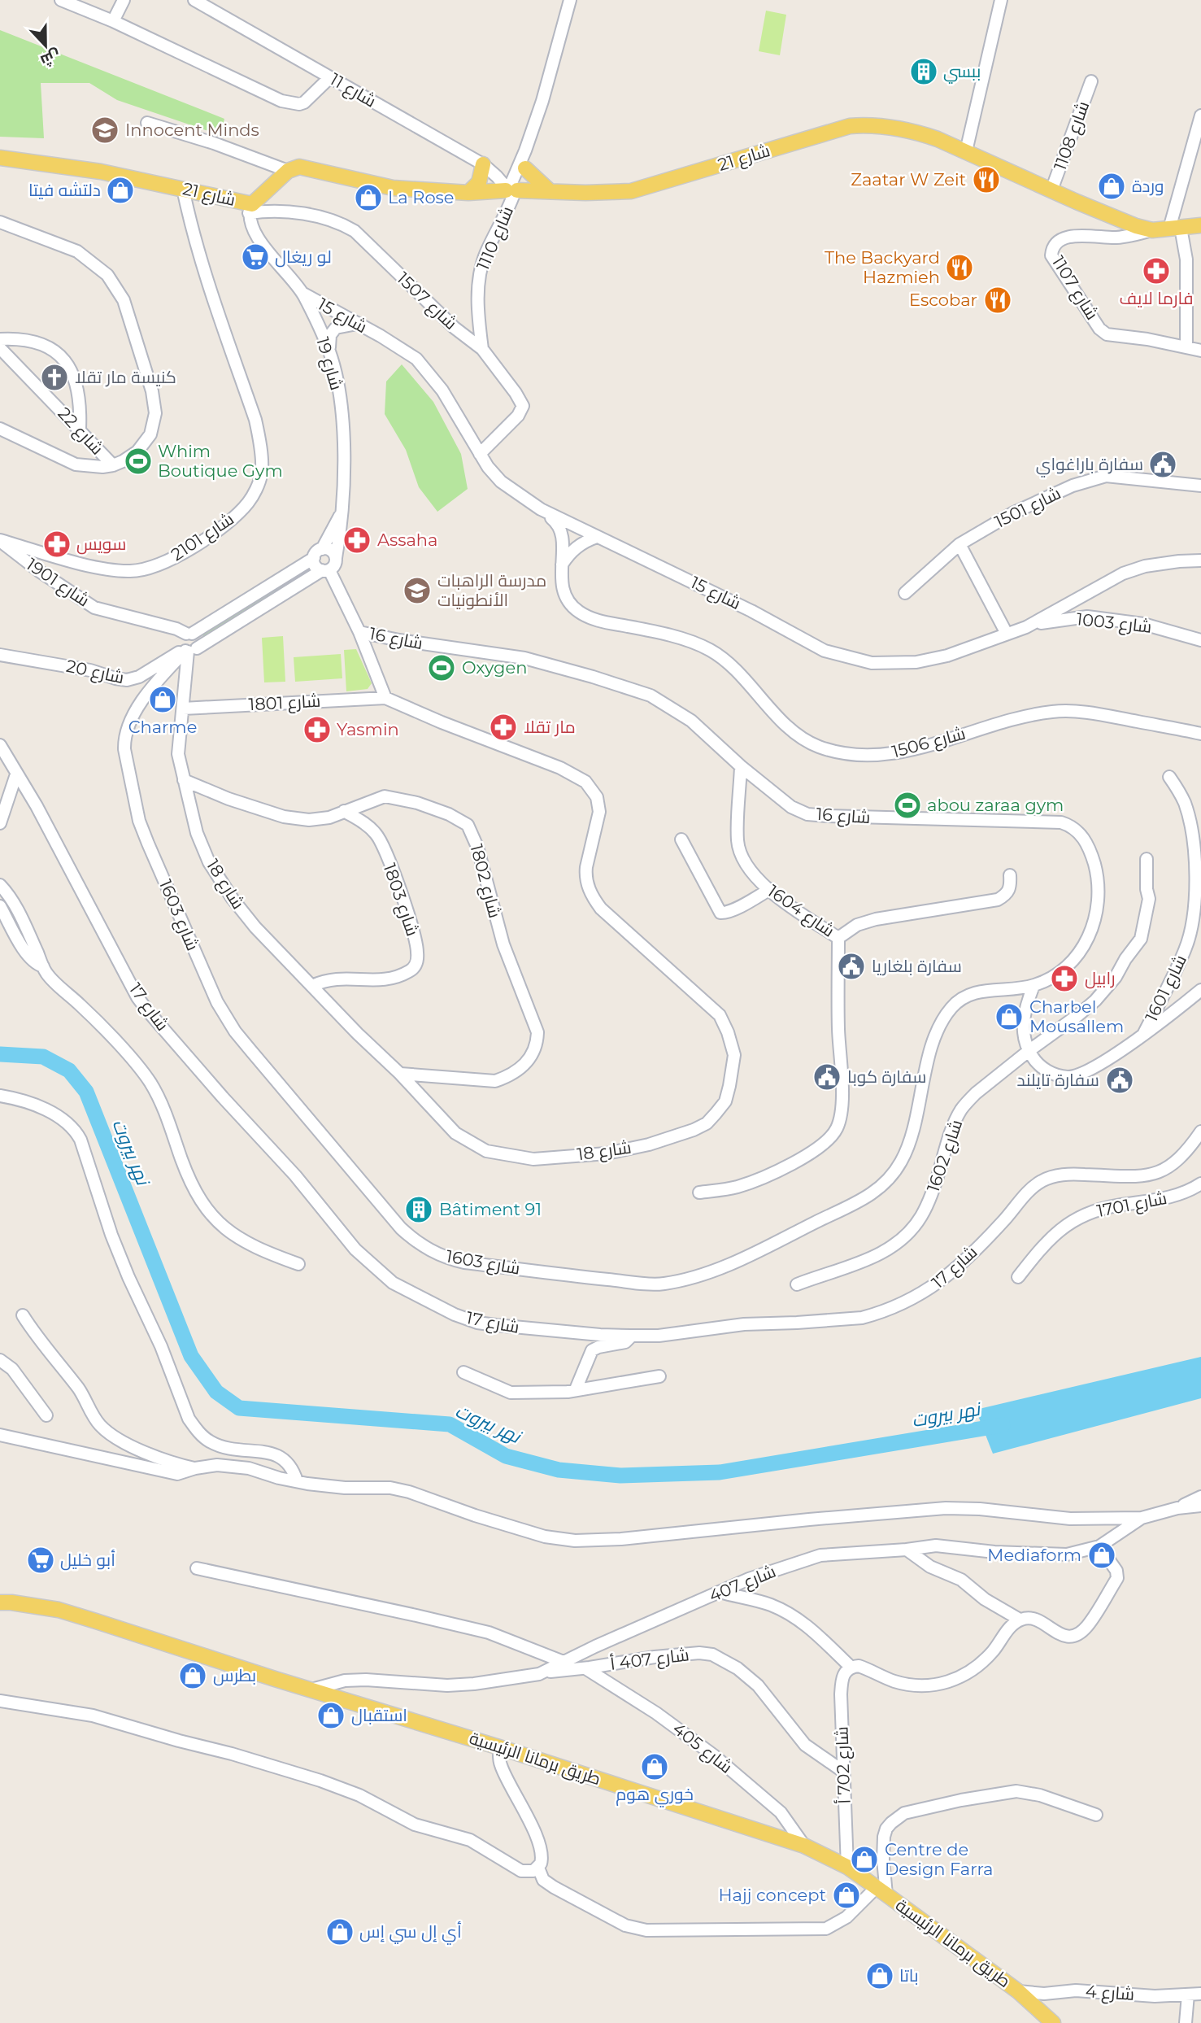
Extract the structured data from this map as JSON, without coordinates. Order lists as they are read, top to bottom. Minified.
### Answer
{"streets":{"main road":["شارع 21","طريق برمانا الرئيسية"],"street":["شارع 11","شارع 1108","شارع 1110","شارع 1107","شارع 1507","شارع 15","شارع 19","شارع 22","شارع 1501","شارع 2101","شارع 1901","شارع 1003","شارع 16","شارع 20","شارع 1801","شارع 1506","شارع 1802","شارع 18","شارع 1803","شارع 1604","شارع 1603","شارع 1601","شارع 17","شارع 1602","شارع 1701","شارع 407","شارع 407 أ","شارع 405","شارع 702 أ","شارع 4"]},"crossings":[["شارع 11","شارع 21"],["شارع 11","شارع 1110"],["شارع 1108","شارع 21"],["شارع 21","شارع 1110"],["شارع 21","شارع 1107"],["شارع 21","شارع 1507"],["شارع 21","شارع 19"],["شارع 21","شارع 2101"],["شارع 1110","شارع 1507"],["شارع 1507","شارع 15"],["شارع 1507","شارع 19"],["شارع 15","شارع 19"],["شارع 15","شارع 1003"],["شارع 15","شارع 1506"],["شارع 19","شارع 20"],["شارع 2101","شارع 1901"],["شارع 1901","شارع 18"],["شارع 16","شارع 1604"],["شارع 16","شارع 1603"],["شارع 20","شارع 18"],["شارع 20","شارع 1603"],["شارع 1801","شارع 18"],["شارع 1802","شارع 18"],["شارع 1802","شارع 1803"],["شارع 18","شارع 1803"],["شارع 18","شارع 1603"],["شارع 407","شارع 407 أ"],["شارع 407","طريق برمانا الرئيسية"],["شارع 407 أ","شارع 405"],["شارع 407 أ","شارع 702 أ"],["شارع 405","طريق برمانا الرئيسية"],["طريق برمانا الرئيسية","شارع 702 أ"],["طريق برمانا الرئيسية","شارع 4"]],"water":["نهر بيروت"],"places":{"building":["ببسي","Bâtiment 91"],"school or university":["Innocent Minds","مدرسة الراهبات الأنطونيات"],"restaurant":["Zaatar W Zeit","The Backyard Hazmieh","Escobar"],"shop":["وردة","دلتشه فيتا","La Rose","Charme","Charbel Mousallem","Mediaform","بطرس","استقبال","خوري هوم","Centre de Design Farra","Hajj concept","أي إل سي إس","باتا"],"supermarket":["لو ريغال","أبو خليل"],"pharmacy":["فارما لايف","Assaha","سويس","مار تقلا","Yasmin","رابيل"],"church":["كنيسة مار تقلا"],"sports":["Whim Boutique Gym","Oxygen","abou zaraa gym"],"public building":["سفارة باراغواي","سفارة بلغاريا","سفارة كوبا","سفارة تايلند"]},"north":"bottom"}
